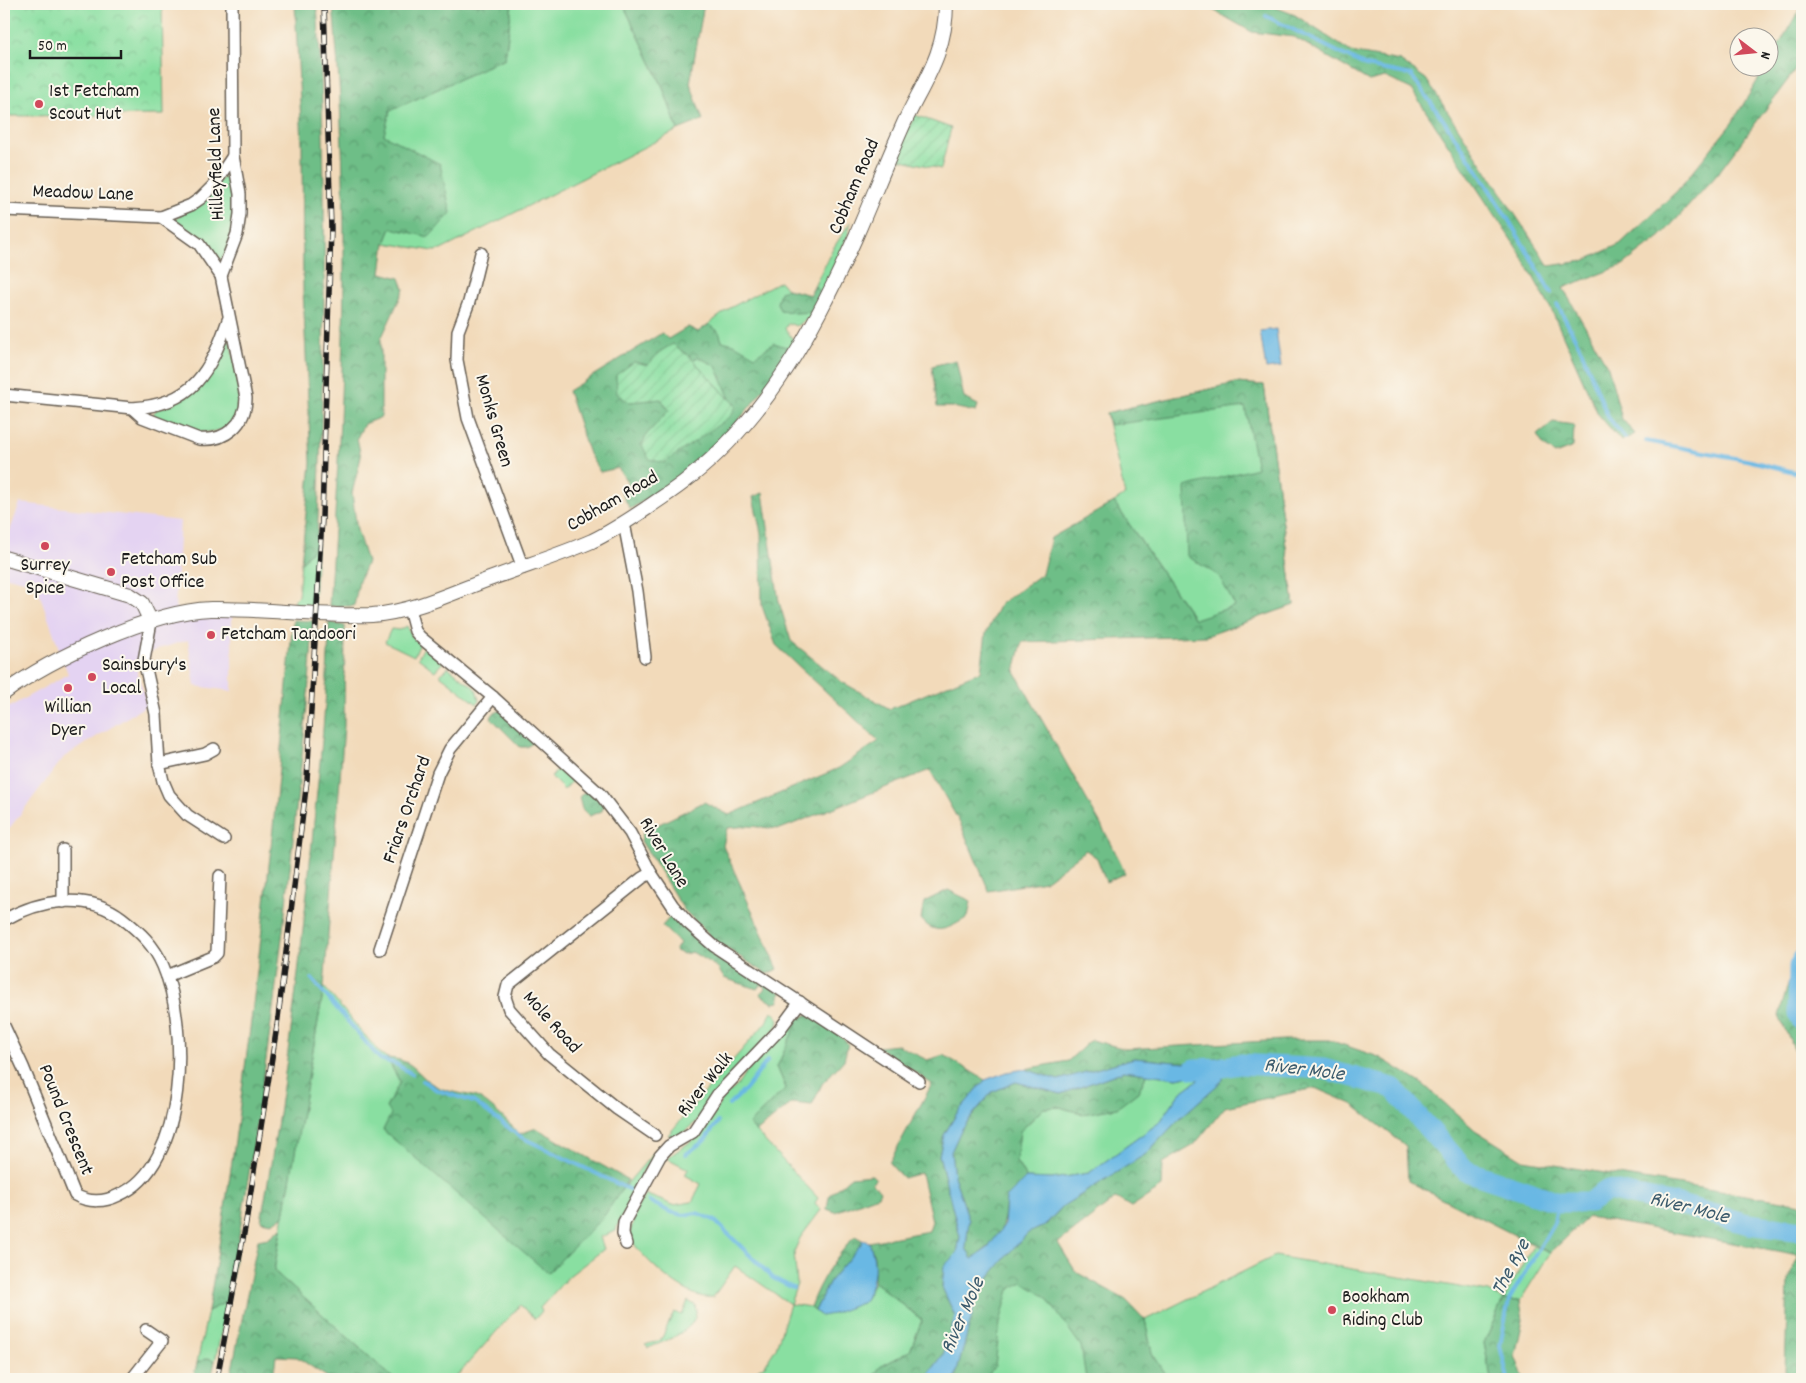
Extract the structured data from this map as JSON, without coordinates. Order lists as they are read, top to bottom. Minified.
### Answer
{"streets":{"street":["Hilleyfield Lane","Cobham Road","Meadow Lane","Monks Green","Friars Orchard","River Lane","Mole Road","River Walk","Pound Crescent"]},"crossings":[["Hilleyfield Lane","Meadow Lane"],["Cobham Road","Monks Green"],["Cobham Road","River Lane"],["Friars Orchard","River Lane"],["River Lane","Mole Road"],["River Lane","River Walk"]],"water":["River Mole","The Rye"],"places":["1st Fetcham Scout Hut","Surrey Spice","Fetcham Sub Post Office","Fetcham Tandoori","Sainsbury's Local","Willian Dyer","Bookham Riding Club"],"scale_bar":"50 m","north":"right"}
